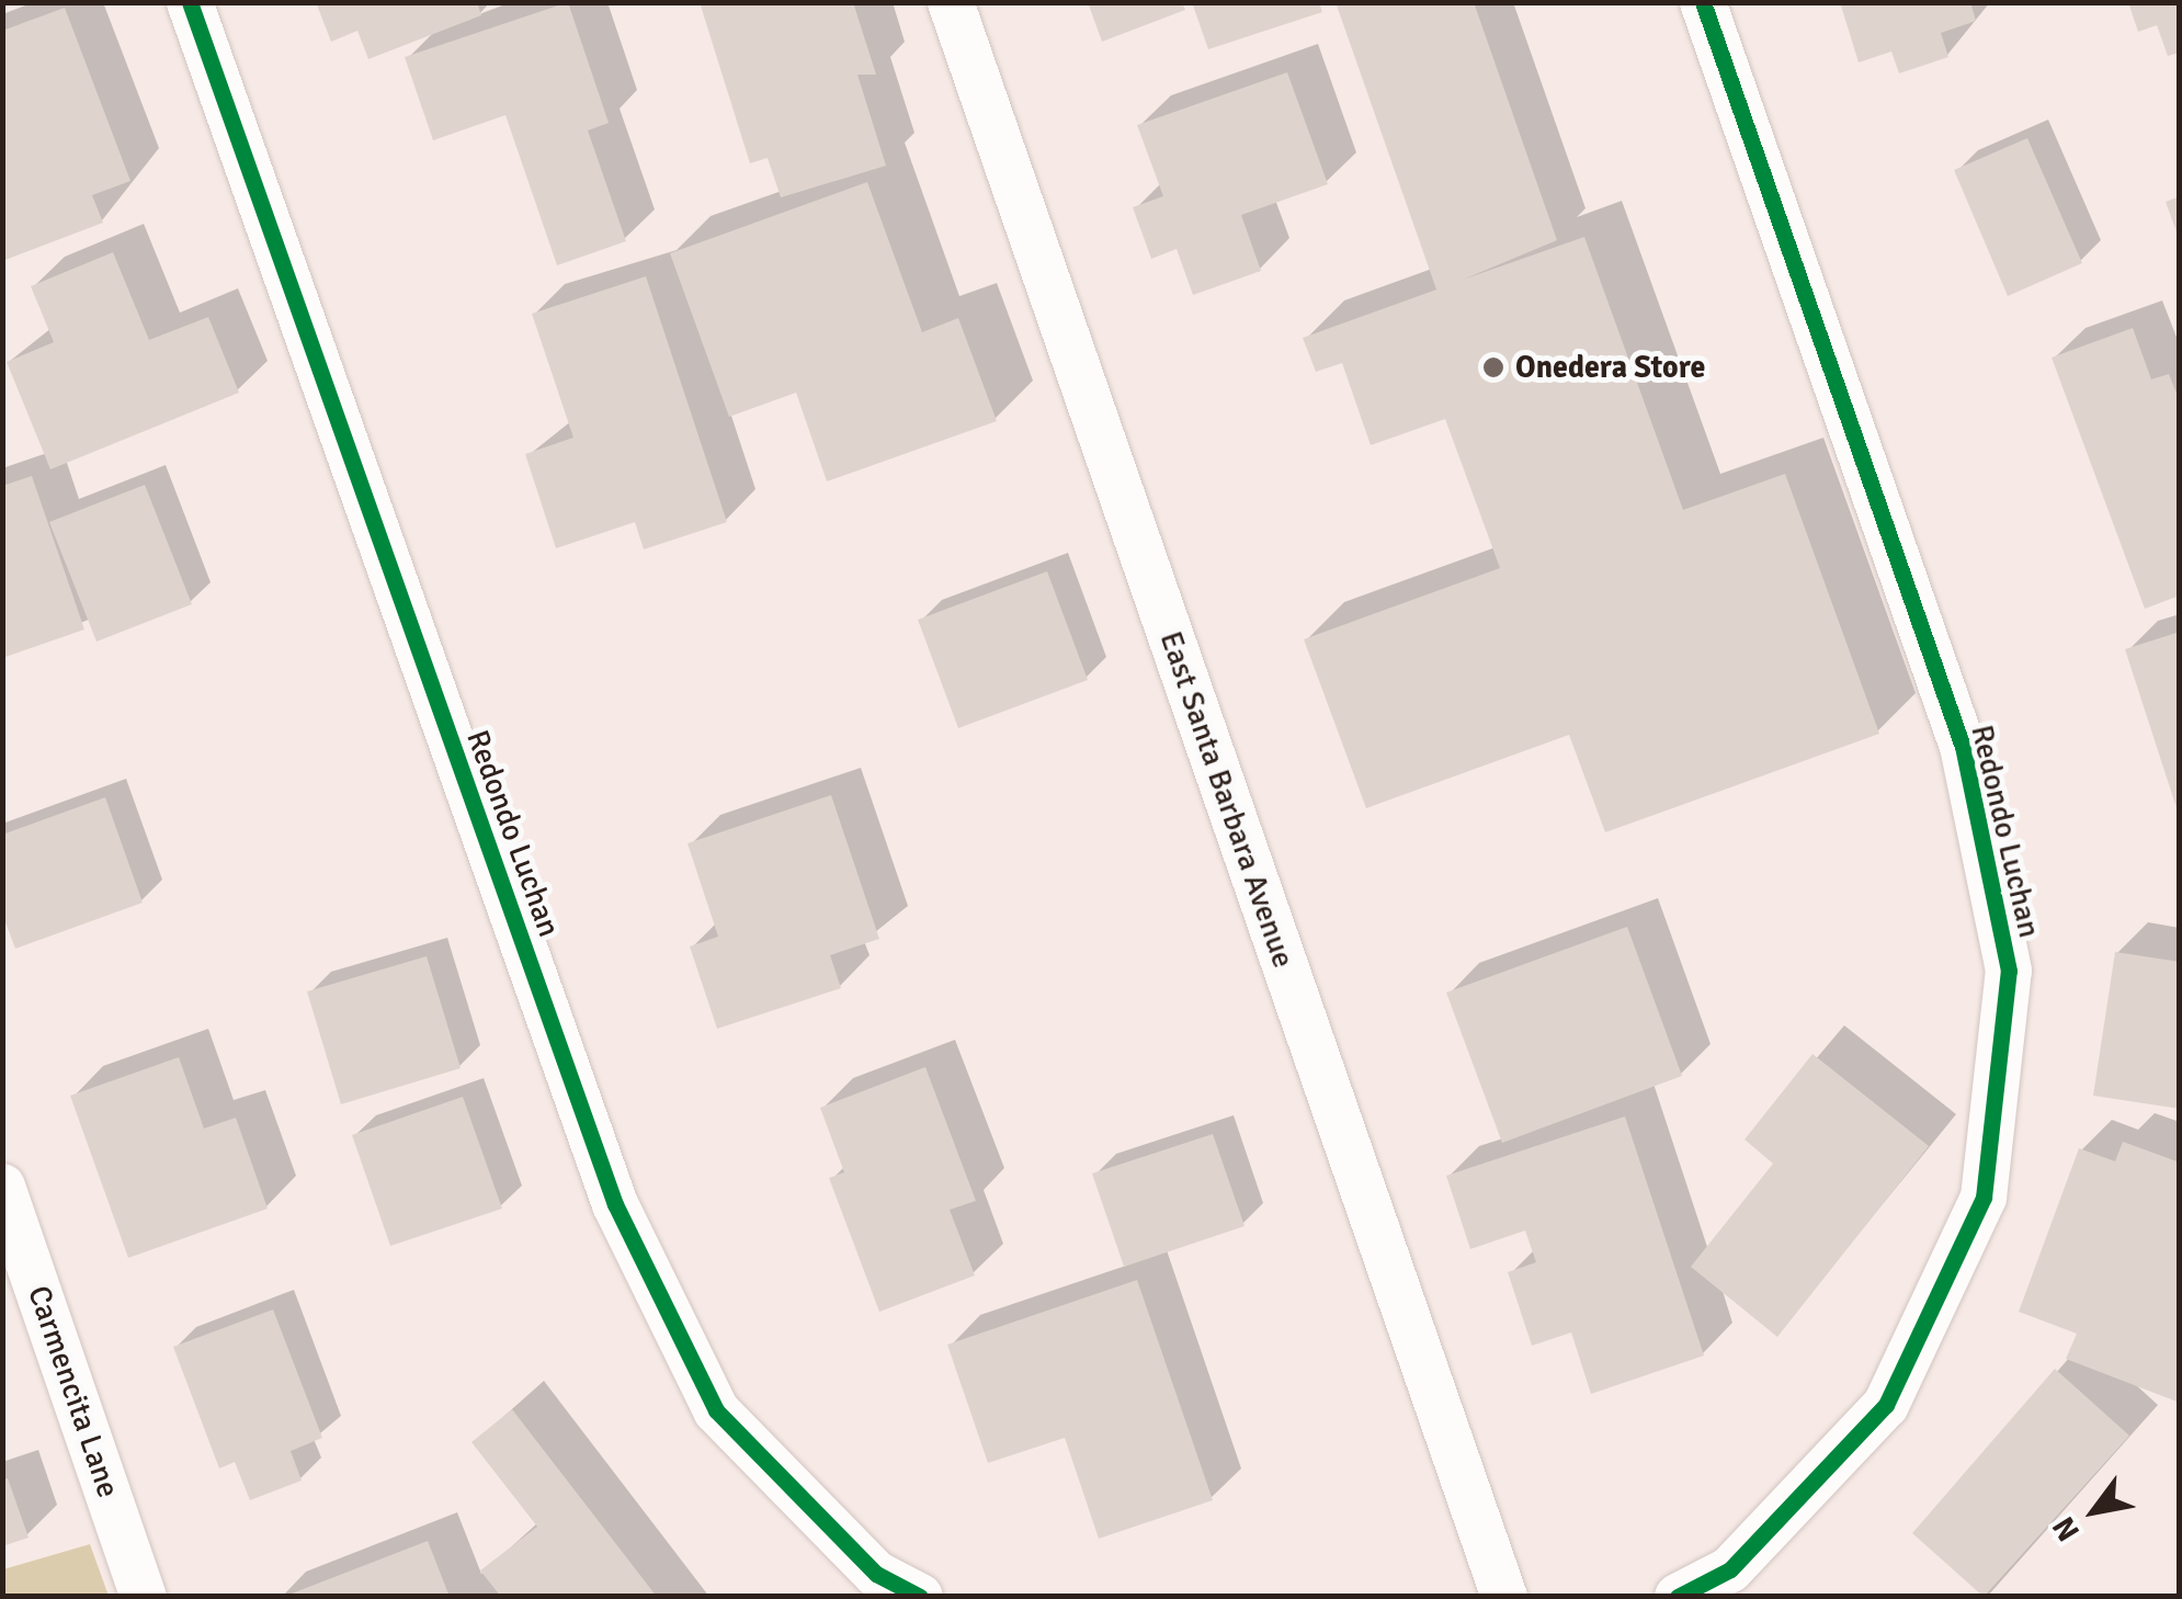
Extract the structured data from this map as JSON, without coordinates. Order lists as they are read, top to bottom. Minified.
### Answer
{"streets":{"street":["East Santa Barbara Avenue","Redondo Luchan","Carmencita Lane"]},"places":["Onedera Store"],"north":"bottom left"}
